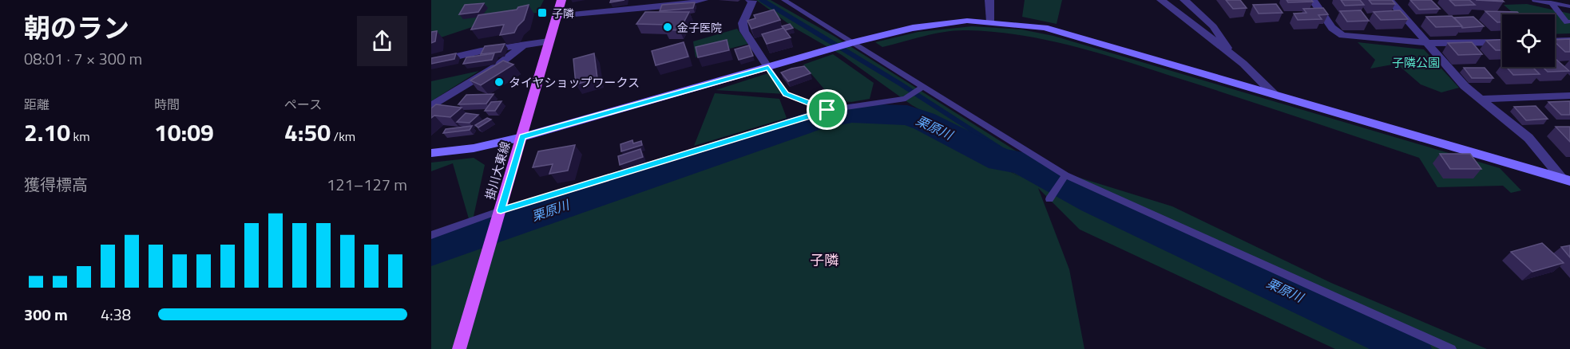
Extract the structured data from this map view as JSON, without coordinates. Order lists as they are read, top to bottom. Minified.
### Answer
{"streets":{"main road":["掛川大東線"]},"districts":["子隣"],"water":["栗原川"],"parks":["子隣公園"],"places":{"transit":["子隣"],"other":["金子医院","タイヤショップワークス"]},"page":{"heading":["朝のラン","08:01 · 7 × 300 m"],"stats":[["距離","2.10 km"],["時間","10:09"],["ペース","4:50 /km"]],"chart":["獲得標高","121–127 m"],"list":[{"name":"300 m","note":"4:38"}]}}
